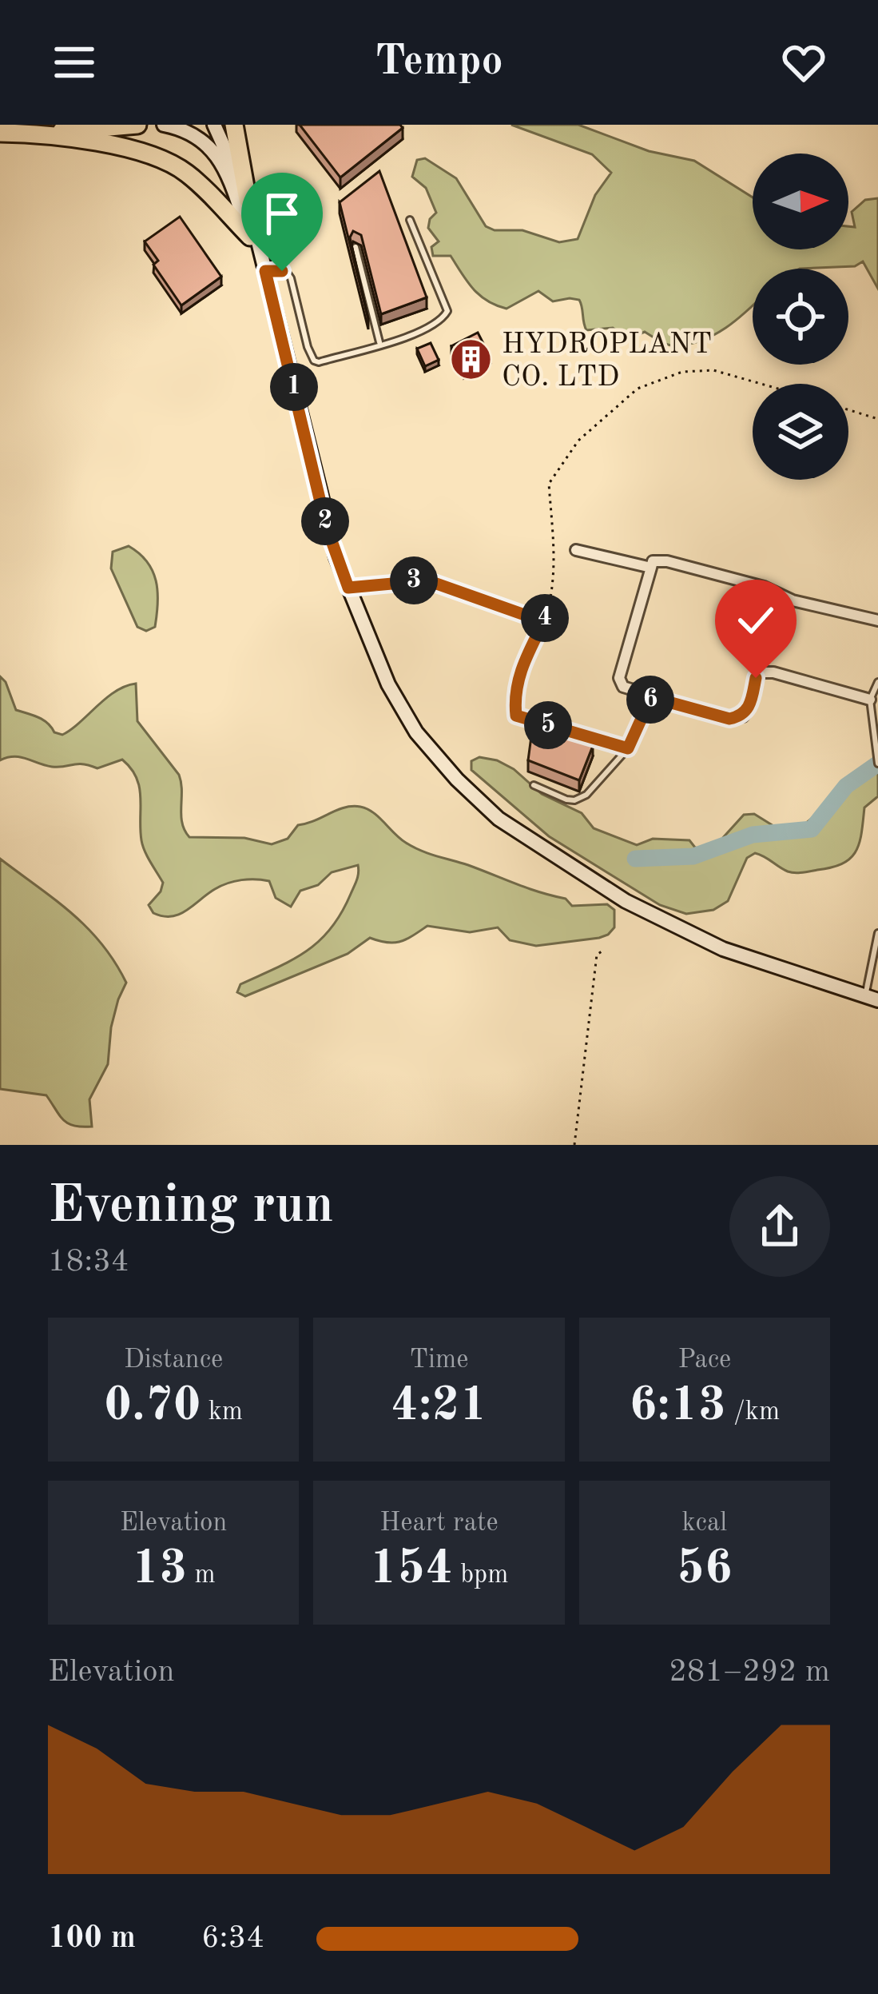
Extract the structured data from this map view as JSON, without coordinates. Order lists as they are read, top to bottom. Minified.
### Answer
{"places":{"building":["HYDROPLANT CO. LTD"]},"north":"right","page":{"header":"Tempo","pins":["1","2","3","4","6","5"],"heading":["Evening run","18:34"],"stats":[["Distance","0.70 km"],["Time","4:21"],["Pace","6:13 /km"],["Elevation","13 m"],["Heart rate","154 bpm"],["kcal","56"]],"chart":["Elevation","281–292 m"],"list":[{"name":"100 m","note":"6:34"}]}}
